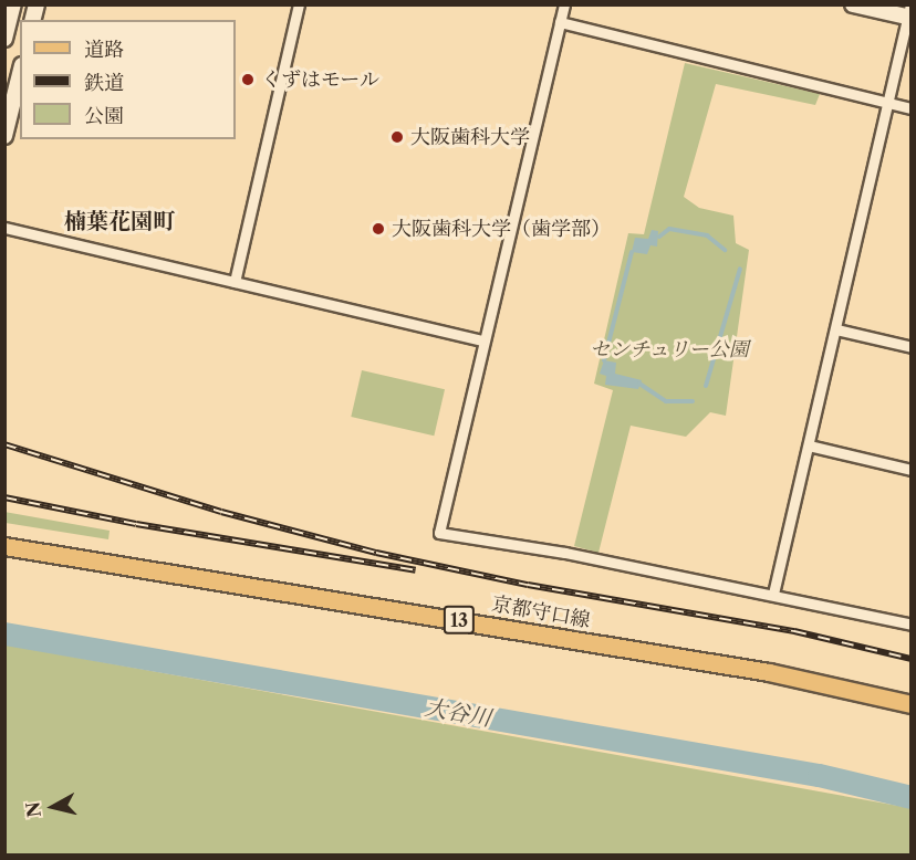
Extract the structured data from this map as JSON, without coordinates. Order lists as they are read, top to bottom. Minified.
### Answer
{"streets":{"main road":["京都守口線","13"]},"districts":["楠葉花園町"],"water":["大谷川"],"parks":["センチュリー公園"],"places":["くずはモール","大阪歯科大学","大阪歯科大学（歯学部）"],"legend":["道路","鉄道","公園"],"north":"left"}
